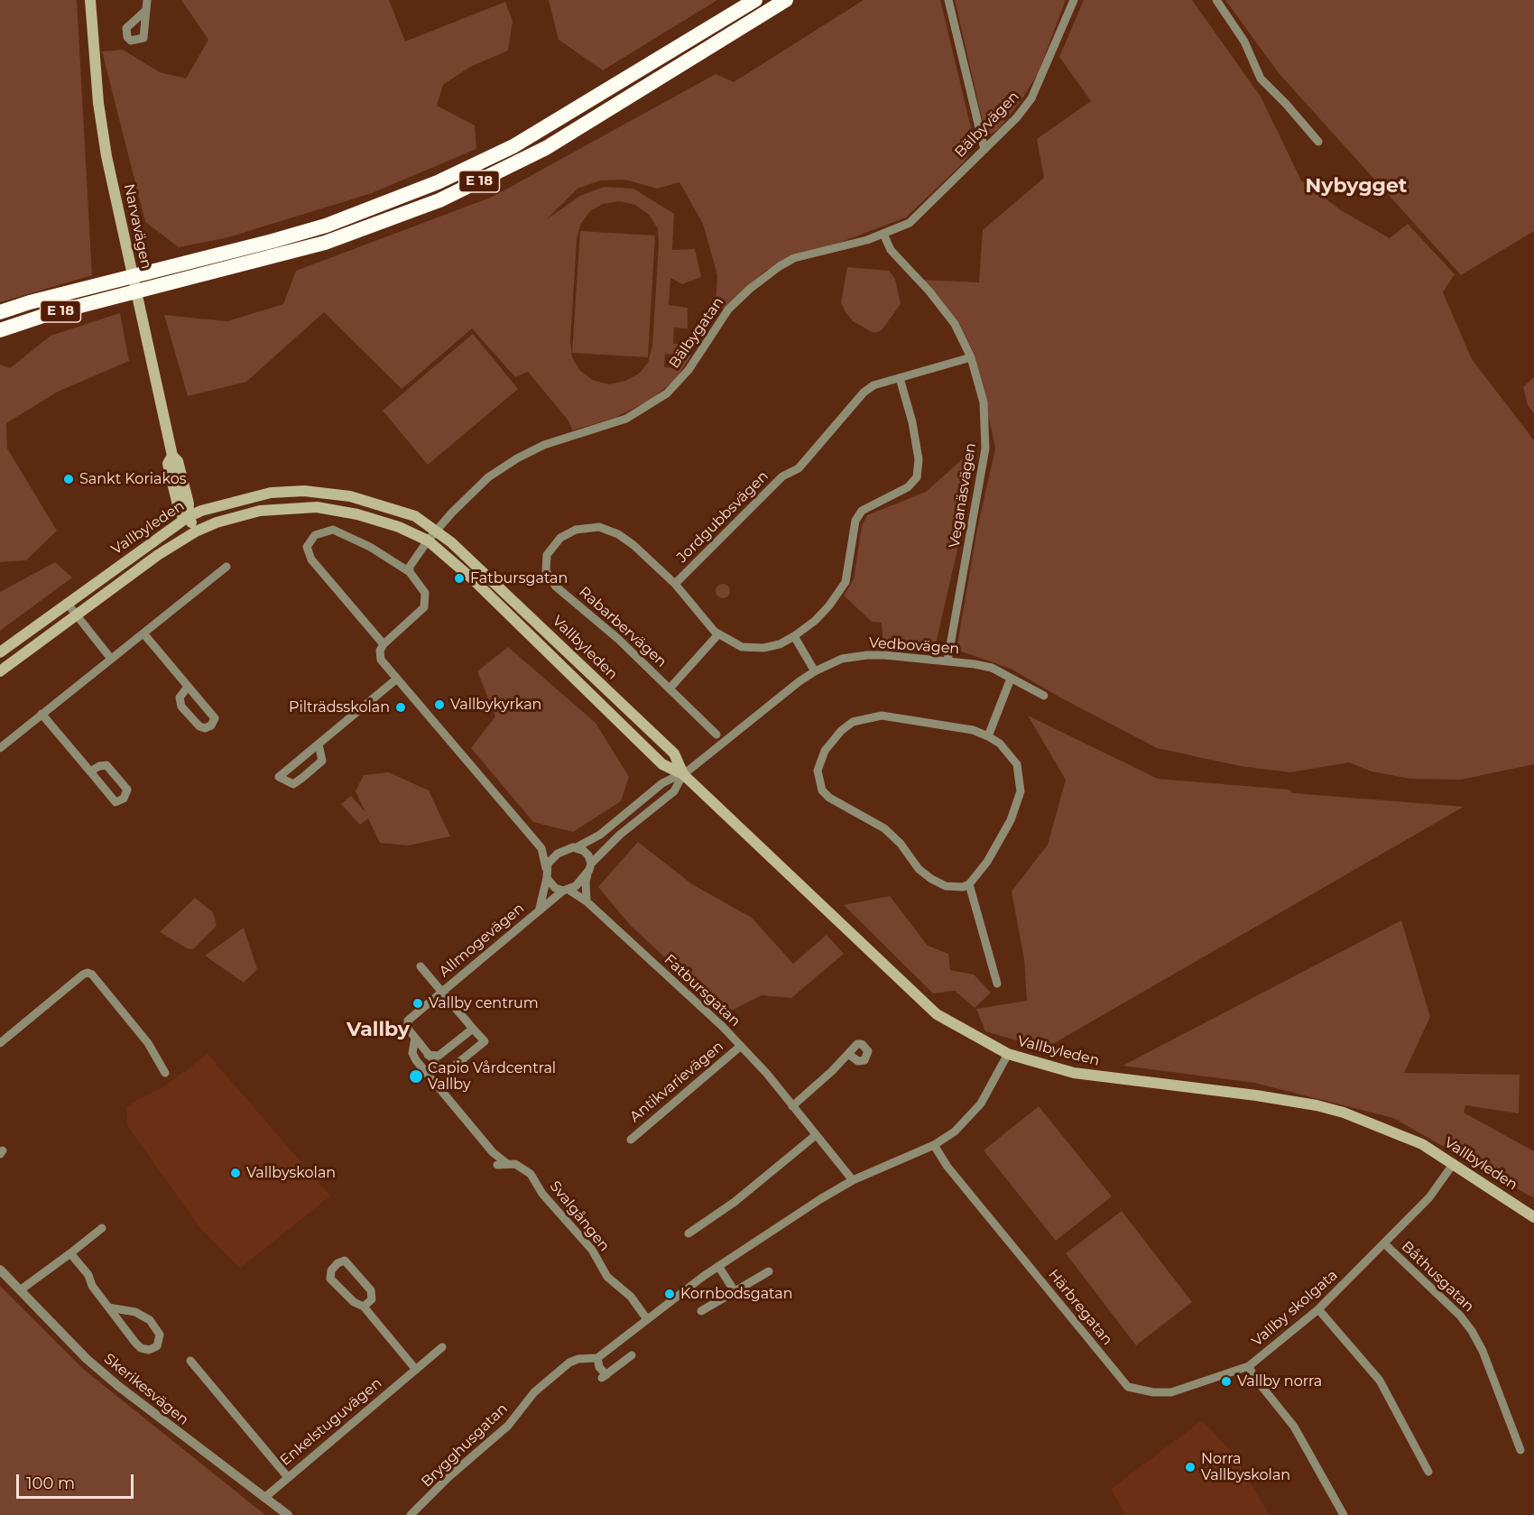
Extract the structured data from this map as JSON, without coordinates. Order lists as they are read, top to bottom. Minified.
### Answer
{"streets":{"highway":["E 18"],"main road":["Narvavägen","Vallbyleden"],"street":["Bälbyvägen","Bälbygatan","Veganäsvägen","Jordgubbsvägen","Rabarbervägen","Vedbovägen","Allmogevägen","Fatbursgatan","Antikvarievägen","Svalgången","Båthusgatan","Härbregatan","Vallby skolgata","Skerikesvägen","Enkelstuguvägen","Brygghusgatan"]},"crossings":[["Bälbyvägen","Bälbygatan"],["Narvavägen","Vallbyleden"],["Bälbygatan","Veganäsvägen"],["Bälbygatan","Vallbyleden"],["Veganäsvägen","Jordgubbsvägen"],["Veganäsvägen","Vedbovägen"],["Jordgubbsvägen","Rabarbervägen"],["Vallbyleden","Vedbovägen"],["Vallbyleden","Vallby skolgata"],["Allmogevägen","Fatbursgatan"],["Allmogevägen","Svalgången"],["Fatbursgatan","Antikvarievägen"],["Båthusgatan","Vallby skolgata"],["Härbregatan","Vallby skolgata"],["Skerikesvägen","Enkelstuguvägen"]],"districts":["Nybygget","Vallby"],"places":["Sankt Koriakos","Fatbursgatan","Vallbykyrkan","Pilträdsskolan","Vallby centrum","Capio Vårdcentral Vallby","Vallbyskolan","Kornbodsgatan","Vallby norra","Norra Vallbyskolan"],"scale_bar":"100 m"}
